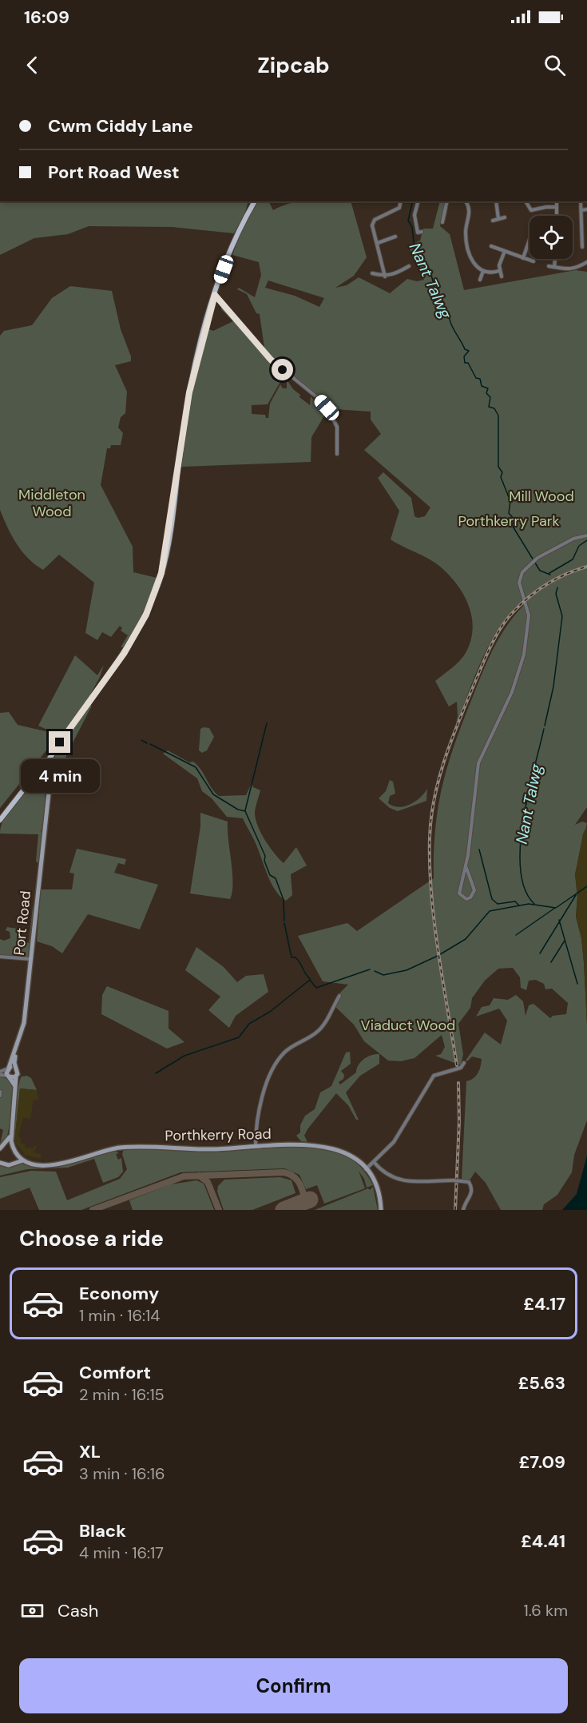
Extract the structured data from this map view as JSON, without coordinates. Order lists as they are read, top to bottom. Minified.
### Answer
{"streets":{"street":["Port Road","Porthkerry Road"]},"water":["Nant Talwg"],"parks":["Middleton Wood","Mill Wood","Porthkerry Park","Viaduct Wood"],"page":{"status":"16:09","header":"Zipcab","banner":["Cwm Ciddy Lane","Port Road West"],"bubble":"4 min","heading":"Choose a ride","list":[{"name":"Economy","note":"1 min · 16:14","value":"£4.17"},{"name":"Comfort","note":"2 min · 16:15","value":"£5.63"},{"name":"XL","note":"3 min · 16:16","value":"£7.09"},{"name":"Black","note":"4 min · 16:17","value":"£4.41"}],"pay":["Cash","1.6 km"],"buttons":"Confirm"}}
